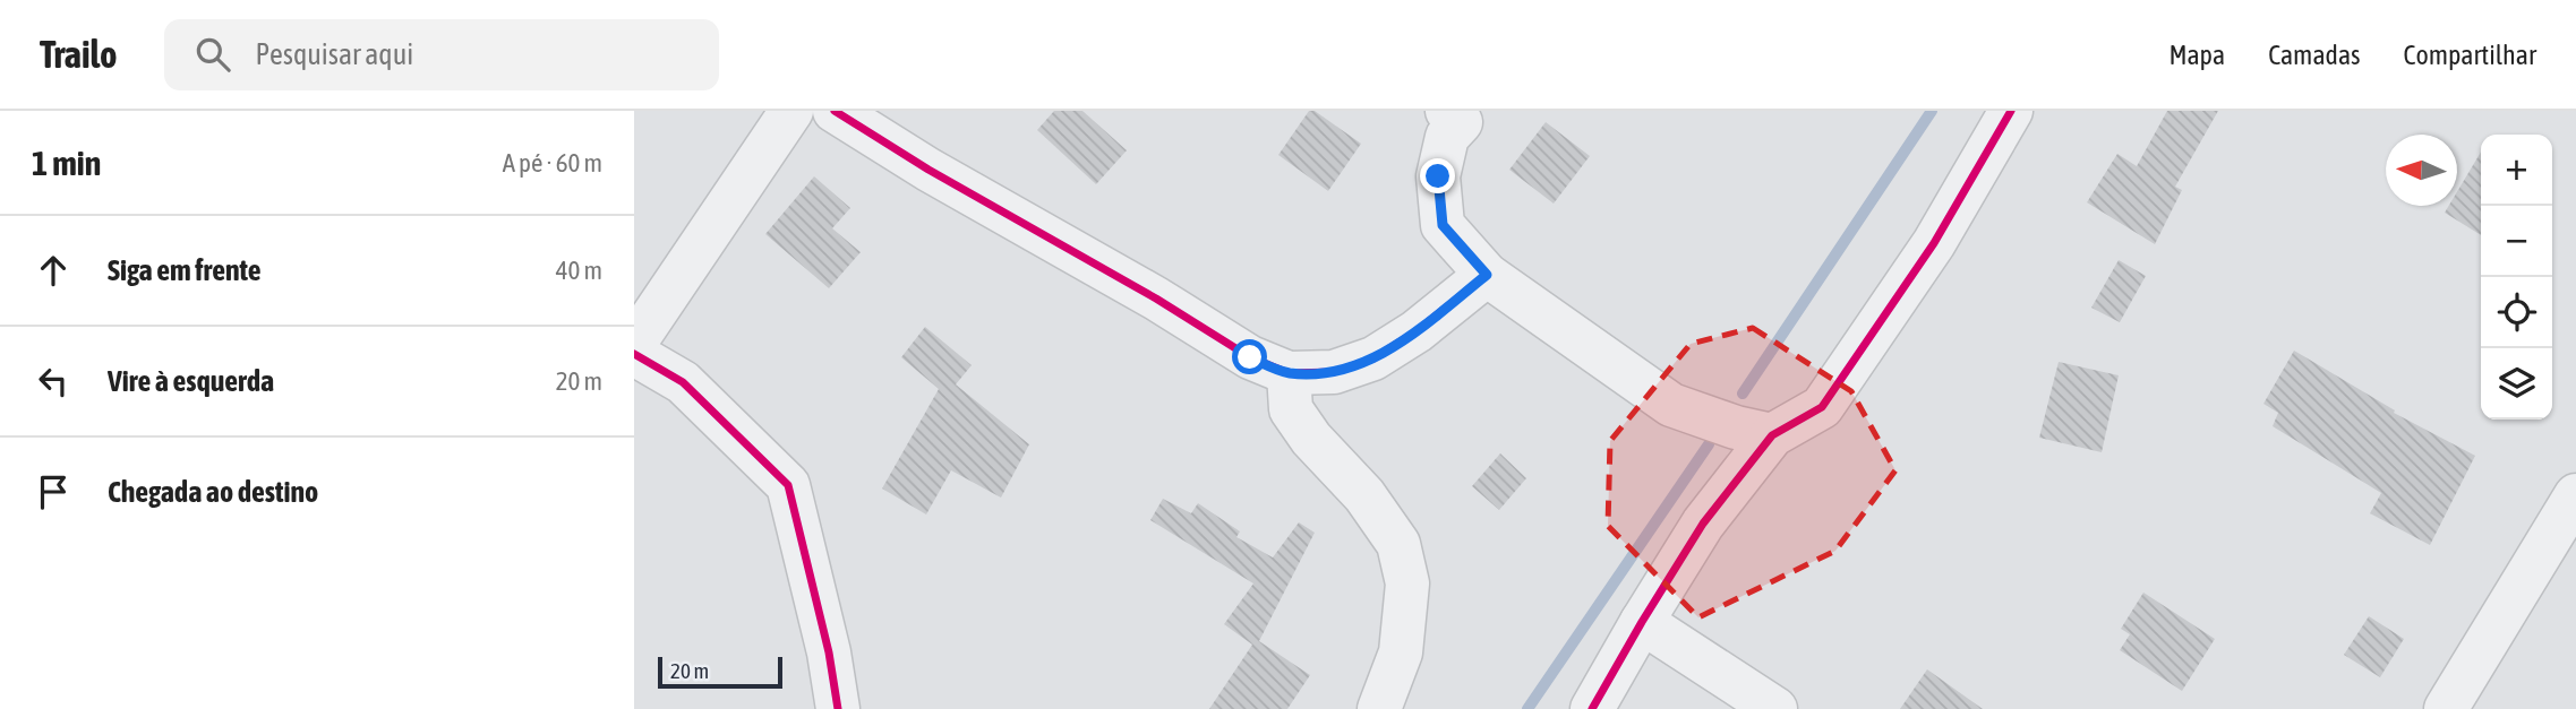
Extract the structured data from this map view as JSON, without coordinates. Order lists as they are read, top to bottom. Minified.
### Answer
{"scale_bar":"20 m","north":"left","page":{"header":"Trailo","search":"Pesquisar aqui","nav":["Mapa","Camadas","Compartilhar"],"heading":["1 min","A pé · 60 m"],"map_buttons":["+","−"],"list":[["Siga em frente","40 m"],["Vire à esquerda","20 m"],"Chegada ao destino"],"scale":"20 m"}}
